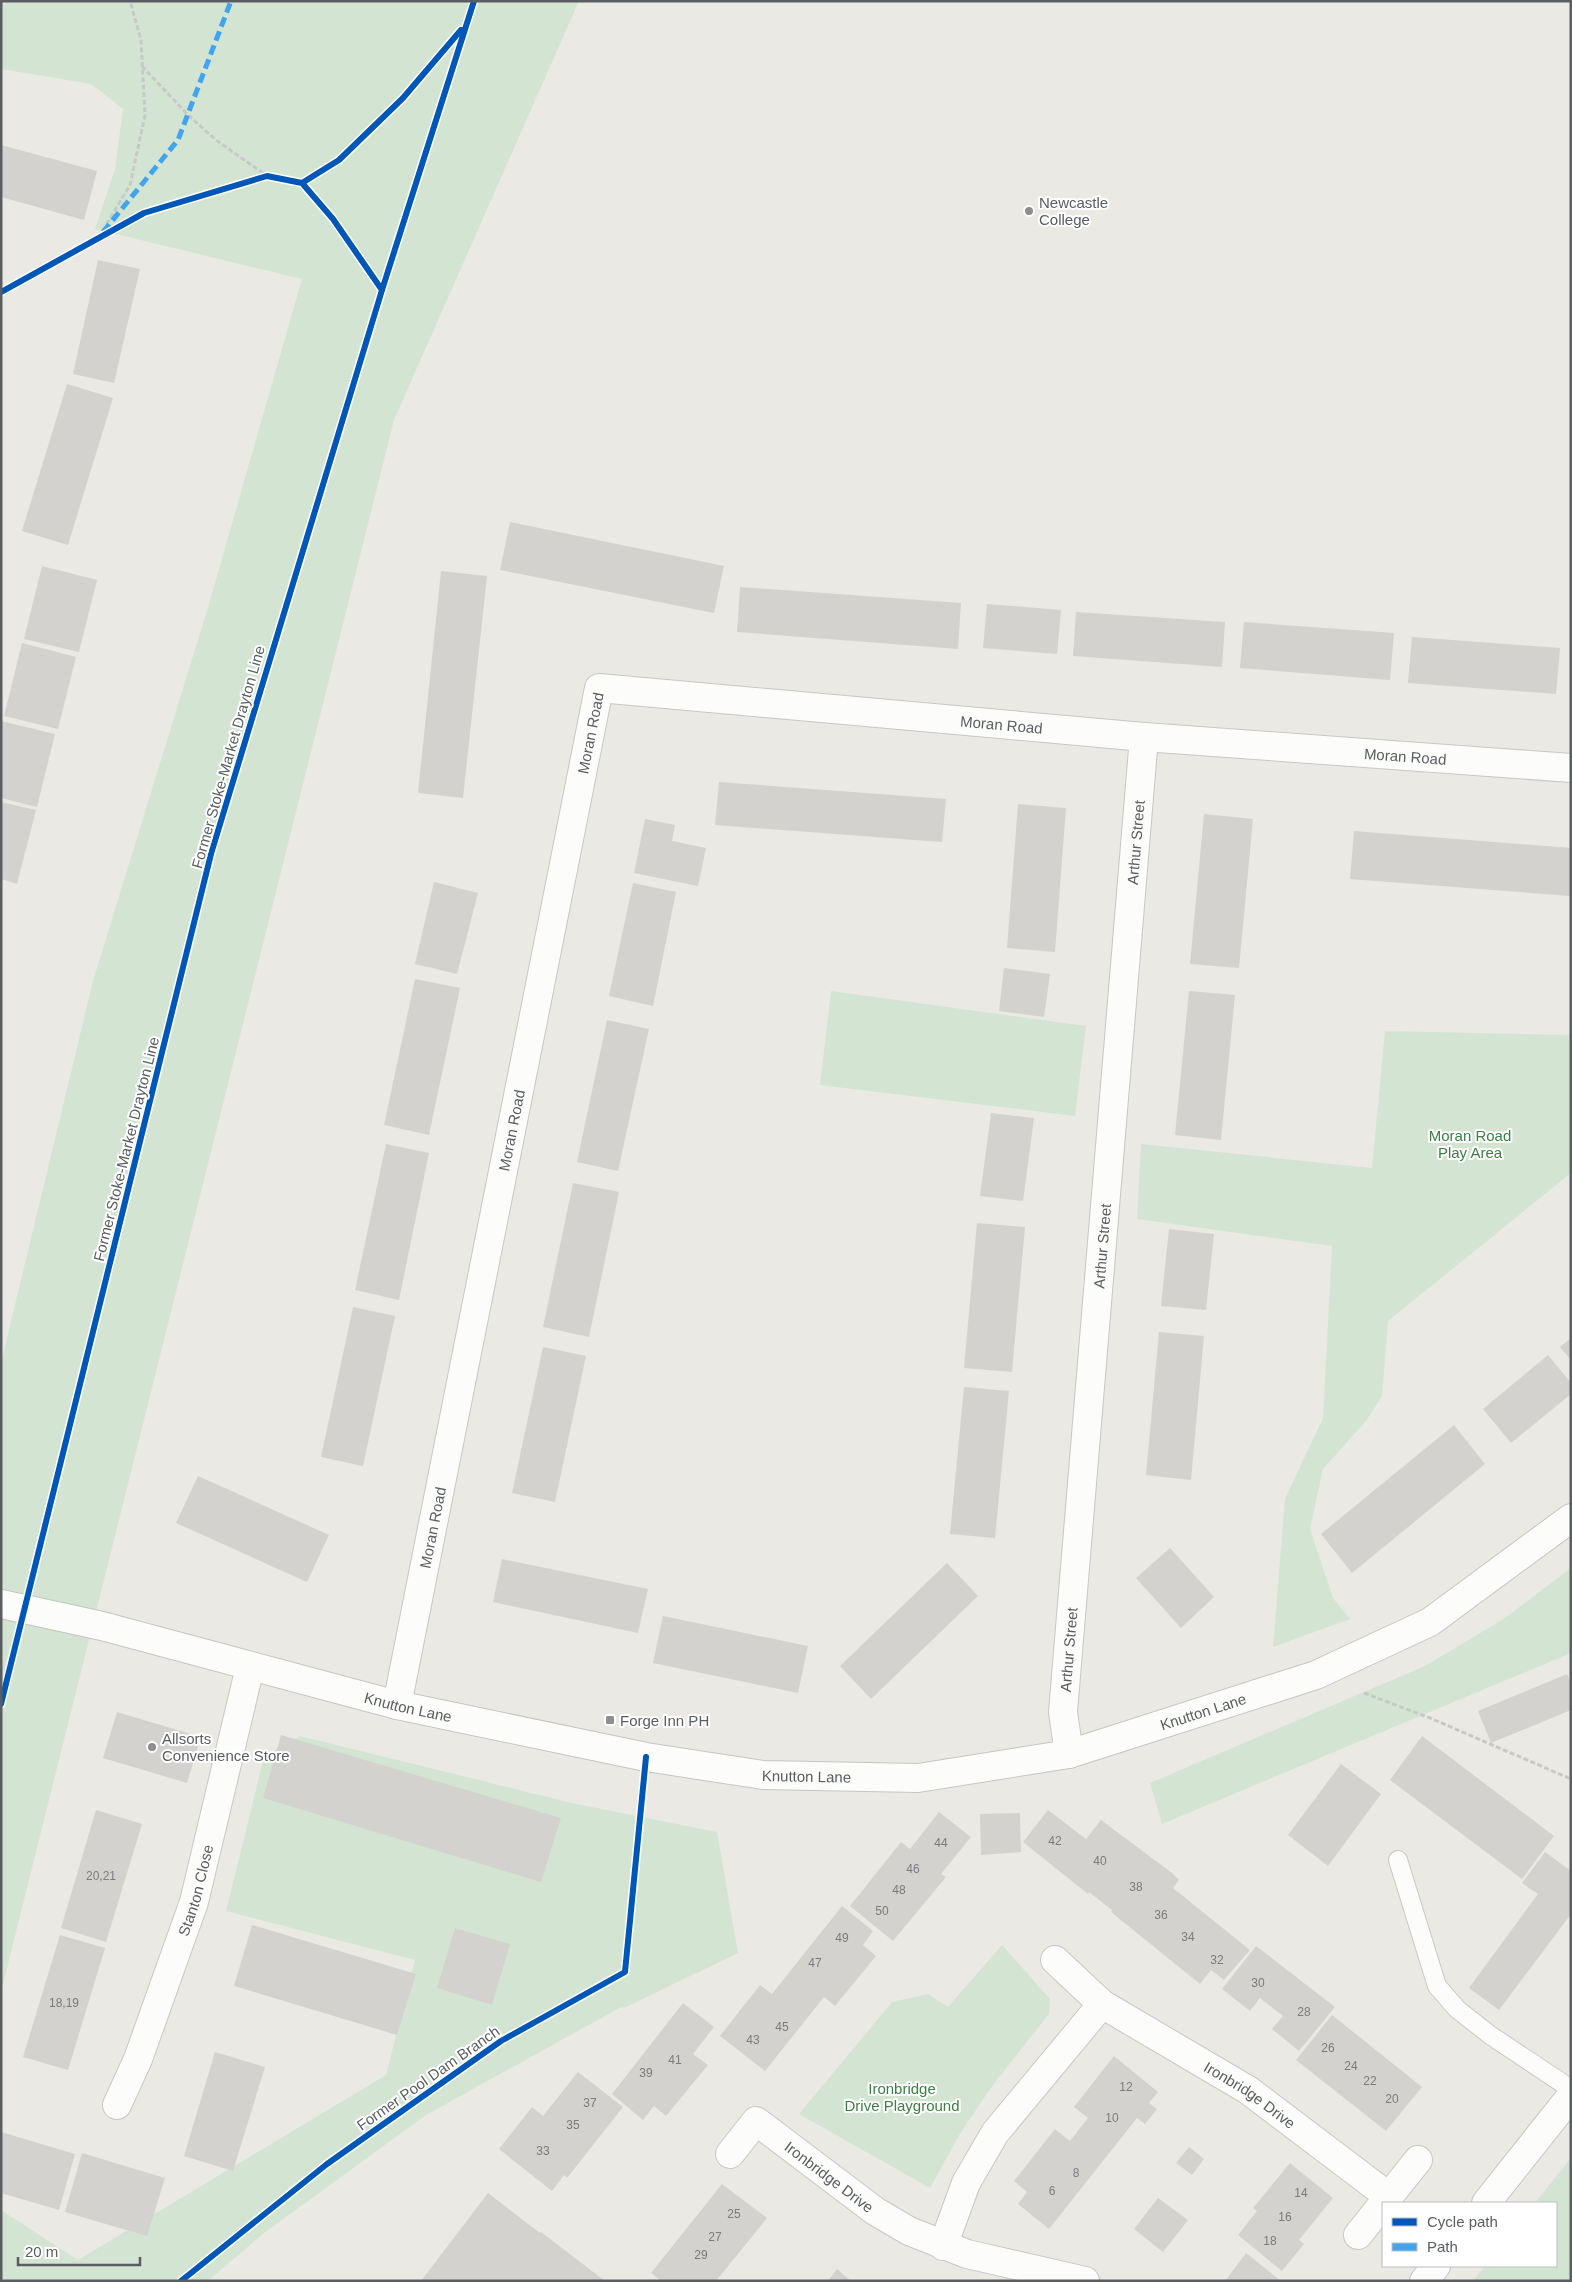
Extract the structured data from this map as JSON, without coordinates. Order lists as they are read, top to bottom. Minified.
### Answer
{"streets":{"street":["Moran Road","Arthur Street","Knutton Lane","Stanton Close","Ironbridge Drive"],"cycle path":["Former Stoke-Market Drayton Line","Former Pool Dam Branch"]},"crossings":[["Moran Road","Arthur Street"],["Moran Road","Knutton Lane"],["Arthur Street","Knutton Lane"],["Knutton Lane","Stanton Close"]],"parks":["Moran Road Play Area","Ironbridge Drive Playground"],"places":{"other":["Newcastle College","Allsorts Convenience Store"],"transit":["Forge Inn PH"]},"house_numbers":["42","44","40","46","20,21","38","48","50","36","34","49","32","47","30","18,19","28","45","43","26","41","24","39","22","12","20","37","10","35","33","8","6","14","25","16","27","18","29"],"legend":["Cycle path","Path"],"scale_bar":"20 m"}
